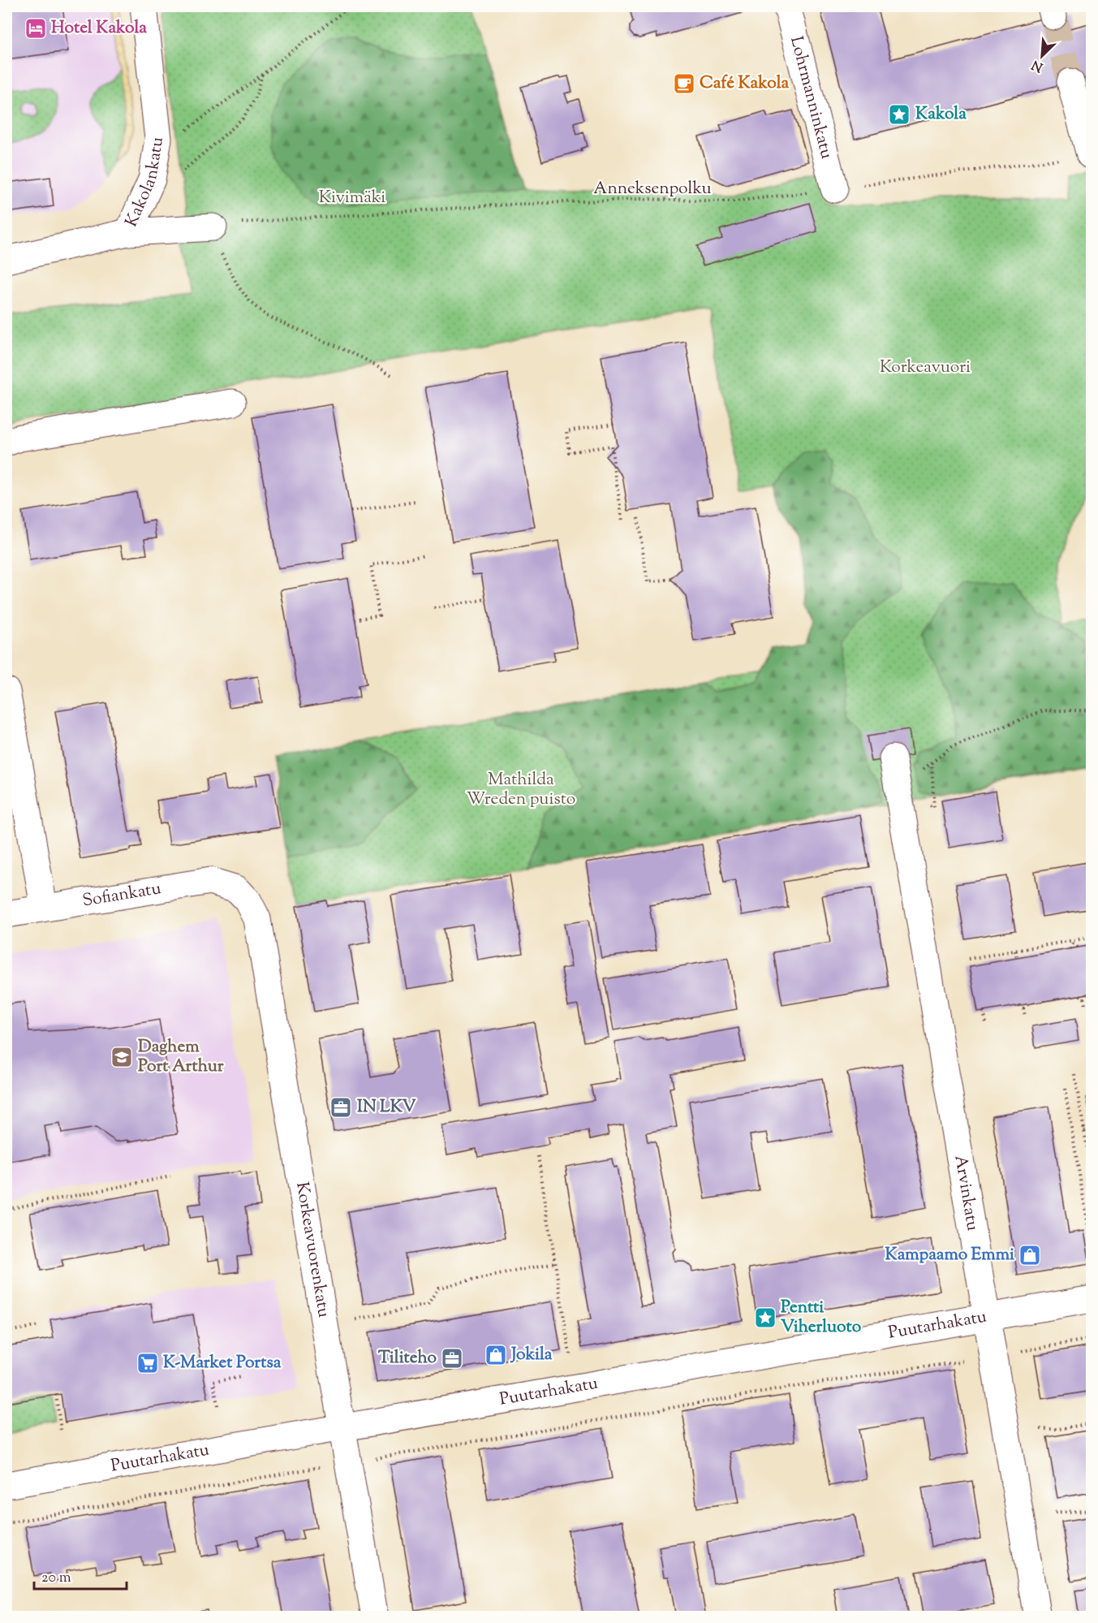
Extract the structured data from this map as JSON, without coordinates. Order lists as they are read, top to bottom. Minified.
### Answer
{"streets":{"street":["Lohrmanninkatu","Kakolankatu","Sofiankatu","Arvinkatu","Korkeavuorenkatu","Puutarhakatu"],"path":["Anneksenpolku"]},"crossings":[["Lohrmanninkatu","Anneksenpolku"],["Sofiankatu","Korkeavuorenkatu"],["Arvinkatu","Puutarhakatu"],["Korkeavuorenkatu","Puutarhakatu"]],"parks":["Kivimäki","Korkeavuori","Mathilda Wreden puisto"],"places":{"hotel":["Hotel Kakola"],"cafe":["Café Kakola"],"place":["Kakola","Pentti Viherluoto"],"school or university":["Daghem Port Arthur"],"office":["IN LKV","Tiliteho"],"shop":["Kampaamo Emmi","Jokila"],"supermarket":["K-Market Portsa"]},"scale_bar":"20 m","north":"bottom left"}
